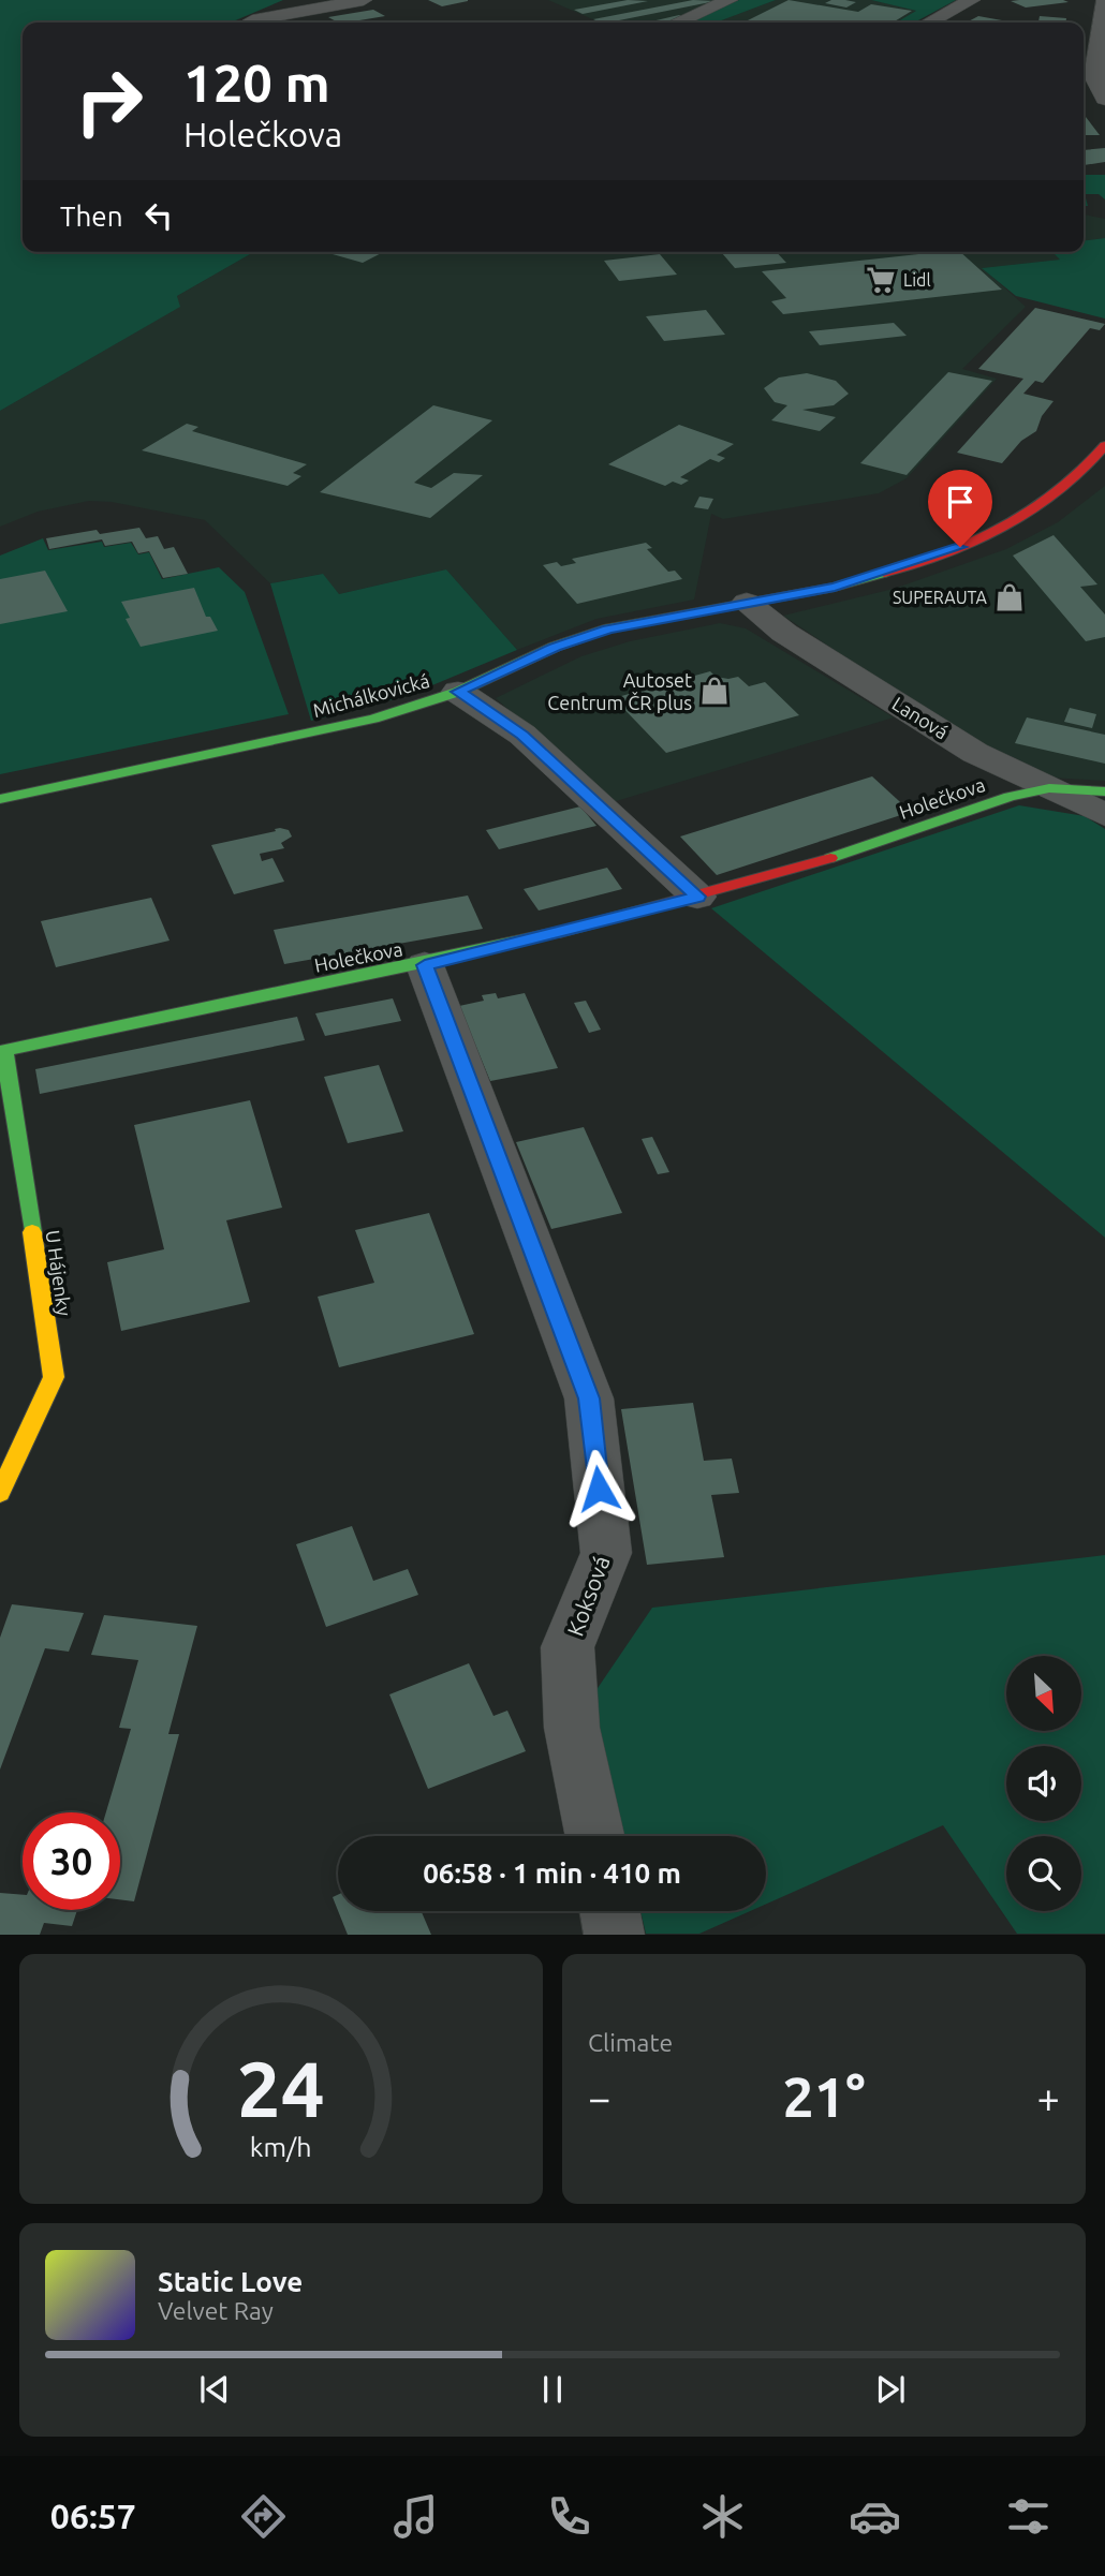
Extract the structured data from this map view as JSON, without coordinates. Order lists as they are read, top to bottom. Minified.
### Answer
{"streets":{"street":["Michálkovická","Lanová","Holečkova","U Hájenky","Koksová"]},"crossings":[["Michálkovická","Lanová"],["Lanová","Holečkova"],["Holečkova","U Hájenky"],["Holečkova","Koksová"]],"places":{"supermarket":["Lidl"],"shop":["SUPERAUTA","Autoset Centrum ČR plus"]},"north":"bottom right","page":{"turn":["120 m","Holečkova"],"then":"Then","limit":"30","trip":"06:58 · 1 min · 410 m","tile":"Climate","heat":["−","21°","+"],"song":["Static Love","Velvet Ray"],"tabs":"06:57","gauge":["24","km/h"]}}
